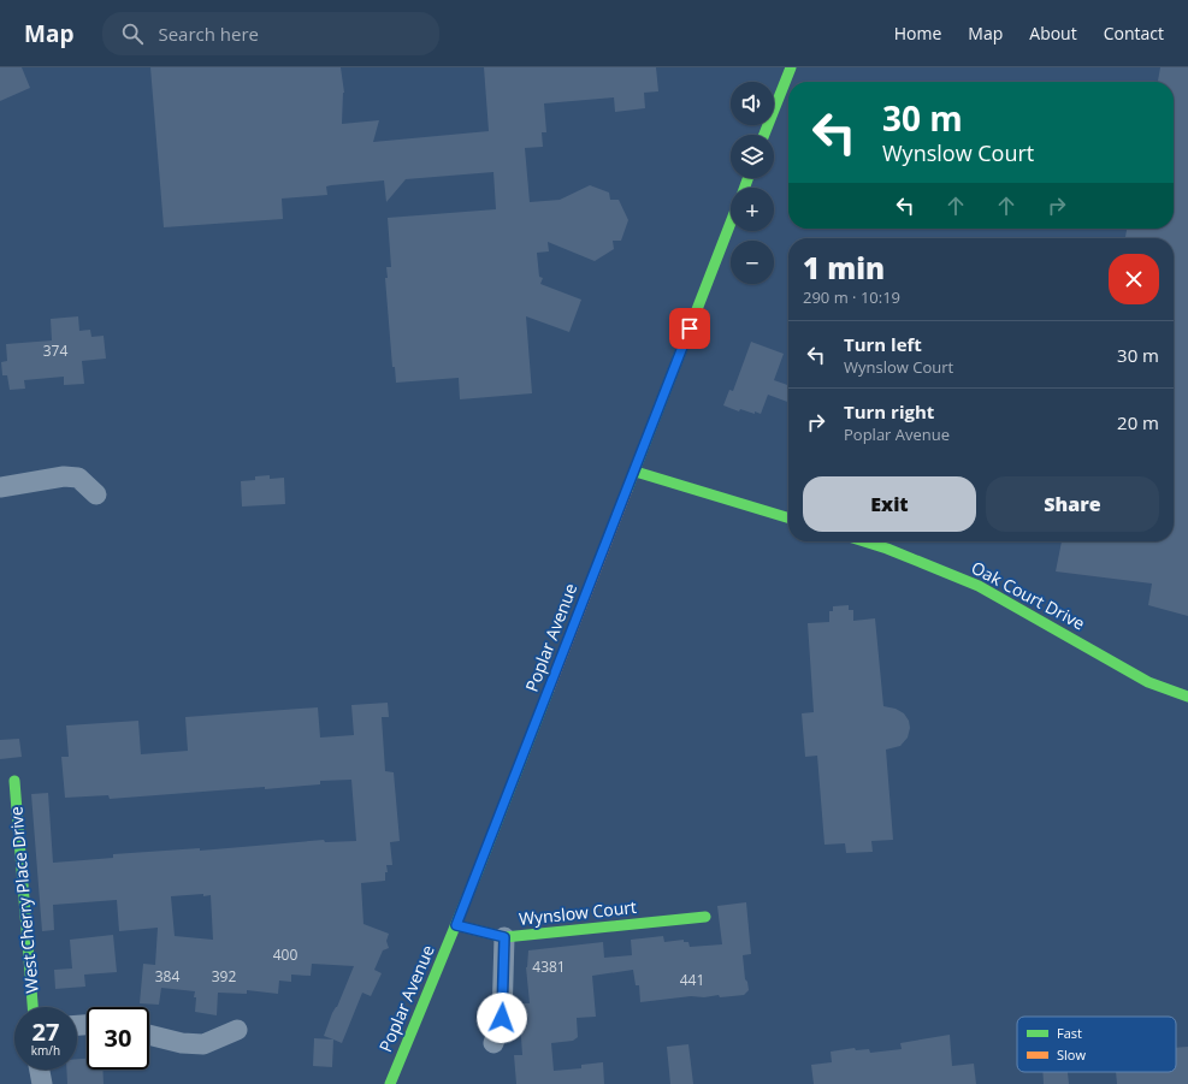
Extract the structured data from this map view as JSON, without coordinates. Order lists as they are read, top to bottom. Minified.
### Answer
{"streets":{"main road":["Oak Court Drive","Poplar Avenue","West Cherry Place Drive","Wynslow Court"]},"crossings":[["Poplar Avenue","Wynslow Court"]],"house_numbers":["374","400","4381","384","392","441"],"legend":["Fast","Slow"],"page":{"header":"Map","search":"Search here","nav":["Home","Map","About","Contact"],"map_buttons":["+","−"],"turn":["30 m","Wynslow Court"],"heading":["1 min","290 m · 10:19"],"list":[{"name":"Turn left","note":"Wynslow Court","value":"30 m"},{"name":"Turn right","note":"Poplar Avenue","value":"20 m"}],"buttons":["Exit","Share"],"speed":"27 km/h","limit":"30"}}
